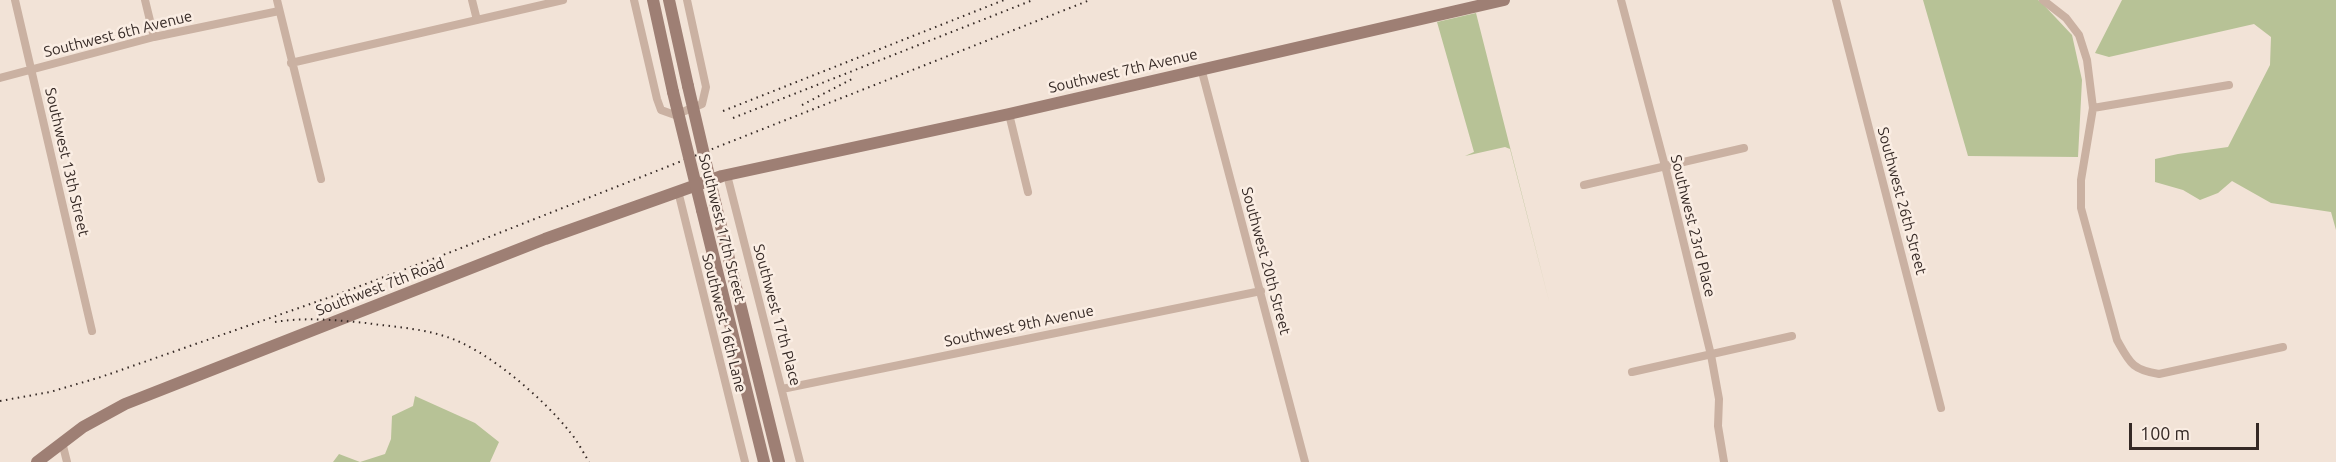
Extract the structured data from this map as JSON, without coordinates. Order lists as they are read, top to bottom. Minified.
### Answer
{"streets":{"street":["Southwest 6th Avenue","Southwest 7th Avenue","Southwest 13th Street","Southwest 26th Street","Southwest 23rd Place","Southwest 17th Street","Southwest 20th Street","Southwest 7th Road","Southwest 17th Place","Southwest 16th Lane","Southwest 9th Avenue"]},"crossings":[["Southwest 6th Avenue","Southwest 13th Street"],["Southwest 7th Avenue","Southwest 20th Street"],["Southwest 7th Avenue","Southwest 7th Road"],["Southwest 20th Street","Southwest 9th Avenue"],["Southwest 7th Road","Southwest 17th Place"],["Southwest 7th Road","Southwest 16th Lane"],["Southwest 17th Place","Southwest 9th Avenue"]],"scale_bar":"100 m"}
